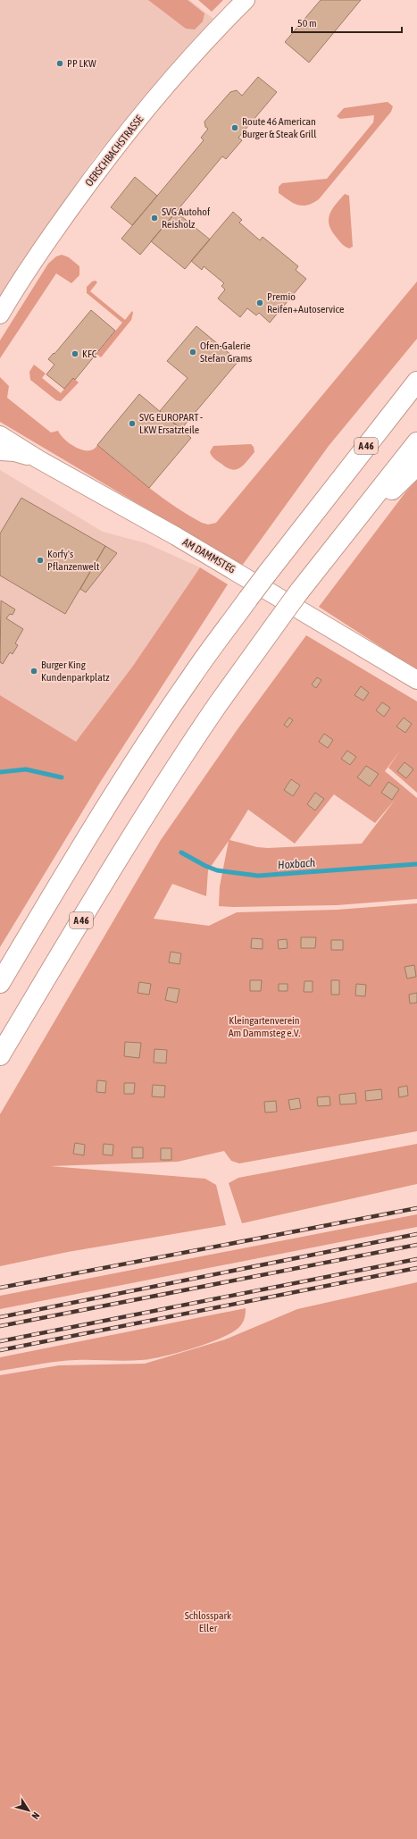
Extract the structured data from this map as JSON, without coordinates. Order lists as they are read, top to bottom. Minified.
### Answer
{"streets":{"highway":["A 46"],"main road":["OERSCHBACHSTRASSE","AM DAMMSTEG"]},"water":["Hoxbach"],"parks":["Kleingartenverein Am Dammsteg e.V.","Schlosspark Eller"],"places":["PP LKW","Route 46 American Burger & Steak Grill","SVG Autohof Reisholz","Premio Reifen+Autoservice","Ofen-Galerie Stefan Grams","KFC","SVG EUROPART - LKW Ersatzteile","Korfy's Pflanzenwelt","Burger King Kundenparkplatz"],"scale_bar":"50 m","north":"bottom right"}
